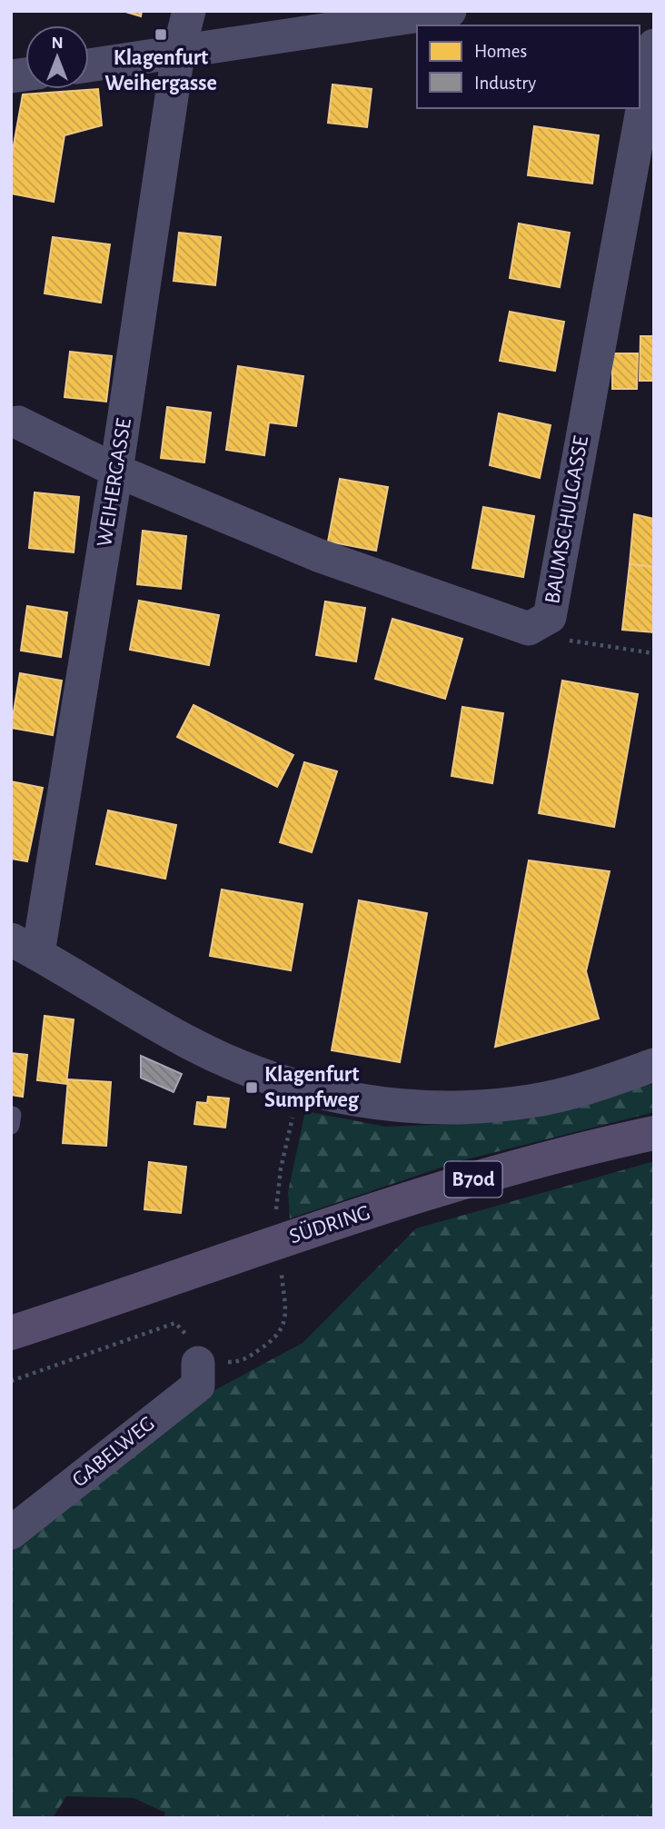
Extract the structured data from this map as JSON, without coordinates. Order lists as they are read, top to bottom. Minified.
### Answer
{"streets":{"main road":["B70d","SÜDRING"],"street":["WEIHERGASSE","BAUMSCHULGASSE","GABELWEG"]},"crossings":[["WEIHERGASSE","BAUMSCHULGASSE"]],"places":{"transit":["Klagenfurt Weihergasse","Klagenfurt Sumpfweg"]},"legend":["Homes","Industry"],"north":"top"}
